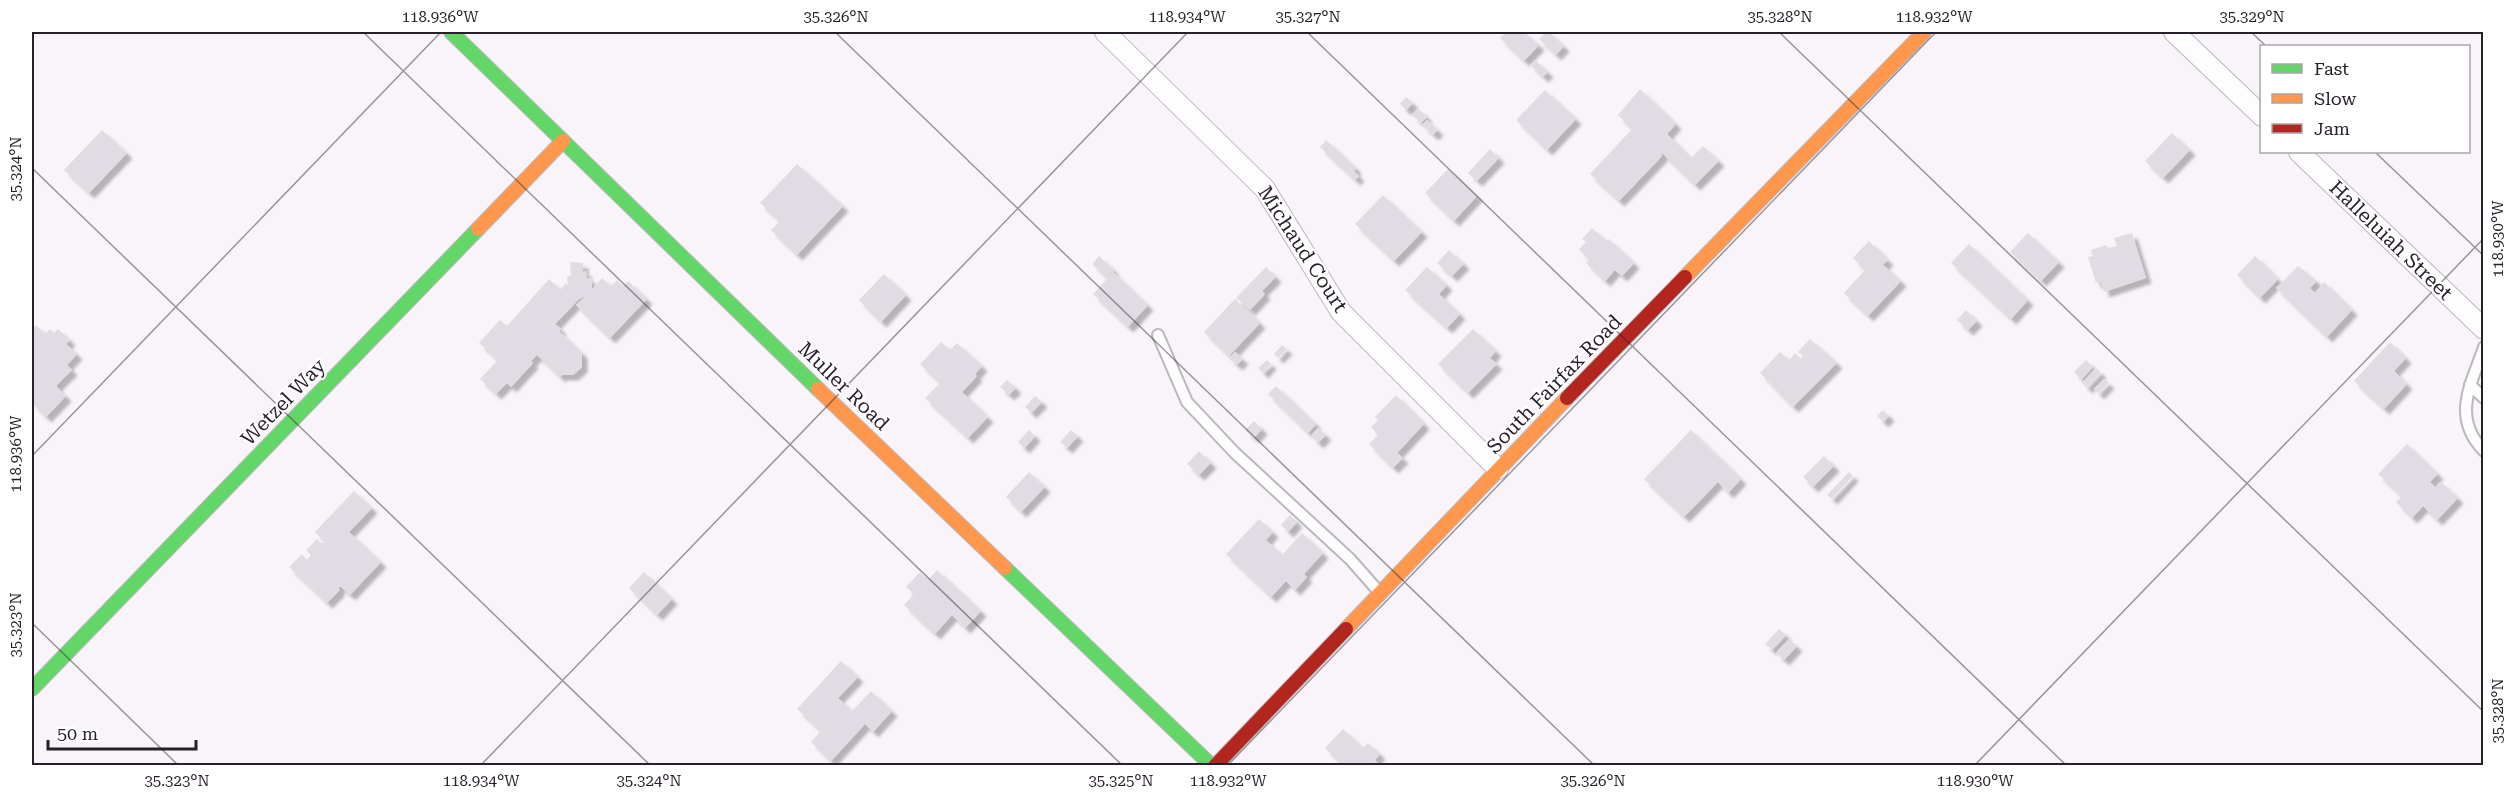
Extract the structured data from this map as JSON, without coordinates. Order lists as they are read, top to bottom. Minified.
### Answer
{"streets":{"street":["Halleluiah Street","Michaud Court","South Fairfax Road","Muller Road","Wetzel Way"]},"crossings":[["Michaud Court","South Fairfax Road"],["South Fairfax Road","Muller Road"],["Muller Road","Wetzel Way"]],"legend":["Fast","Slow","Jam"],"scale_bar":"50 m","coordinates":["118.936°W","35.326°N","118.934°W","35.327°N","35.328°N","118.932°W","35.329°N","35.324°N","118.930°W","35.323°N","35.325°N"]}
